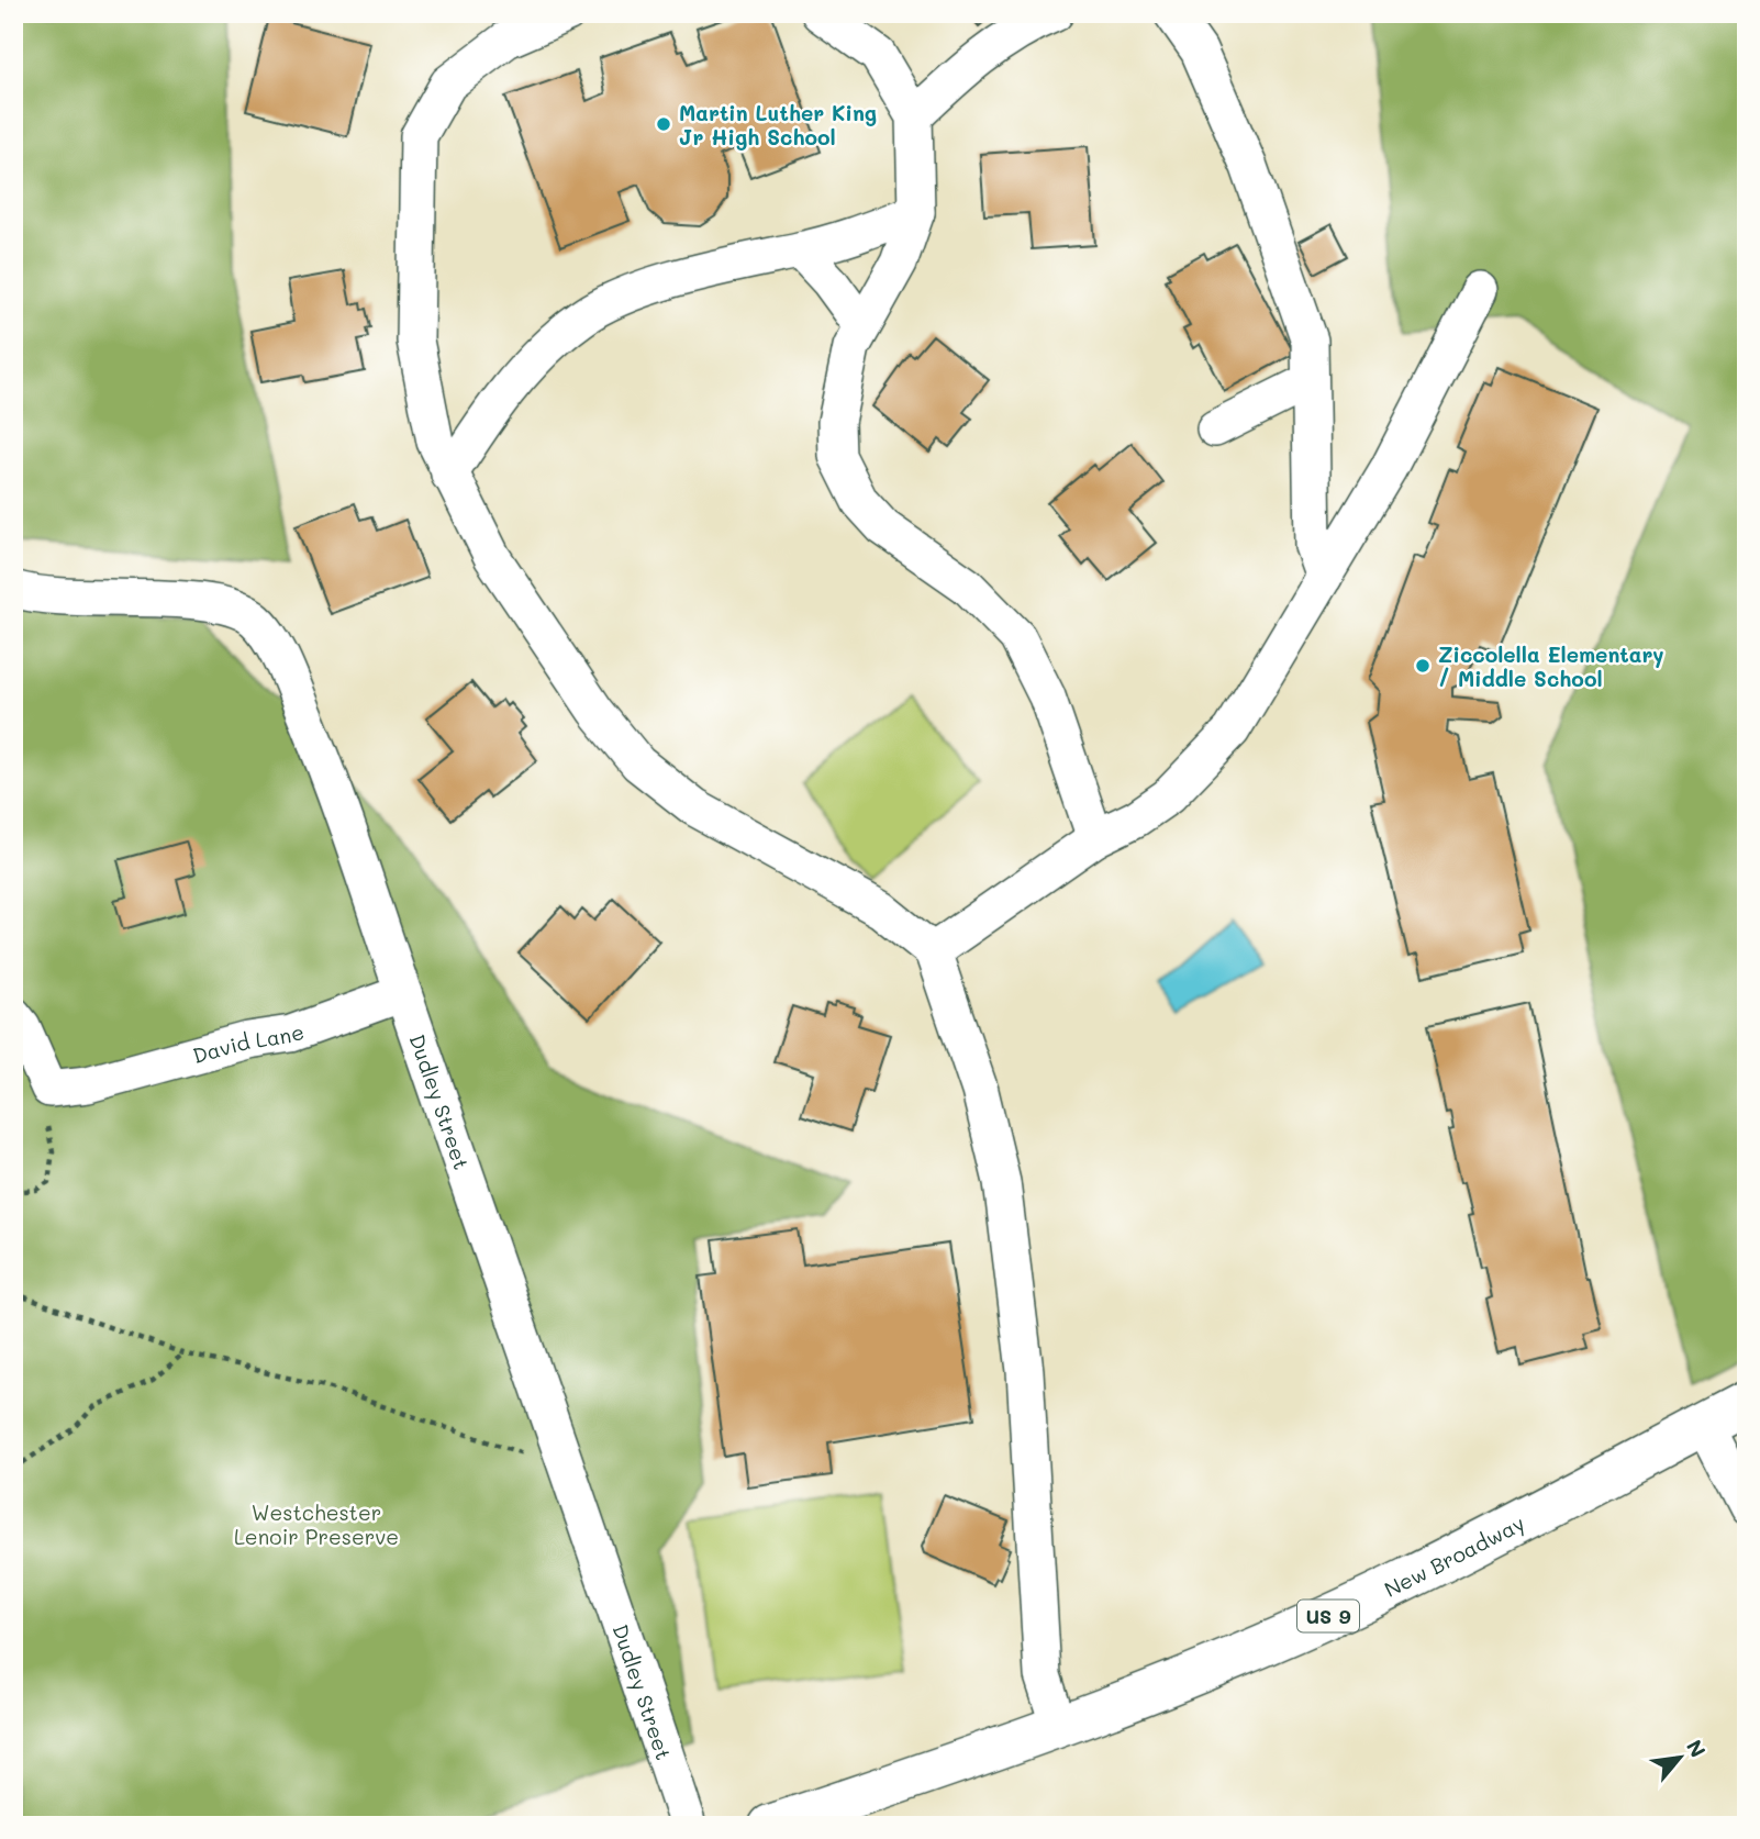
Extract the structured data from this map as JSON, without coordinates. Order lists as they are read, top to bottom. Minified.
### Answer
{"streets":{"main road":["New Broadway","US 9"],"street":["David Lane","Dudley Street"]},"crossings":[["David Lane","Dudley Street"]],"parks":["Westchester Lenoir Preserve"],"places":["Martin Luther King Jr High School","Ziccolella Elementary / Middle School"],"north":"top right"}
